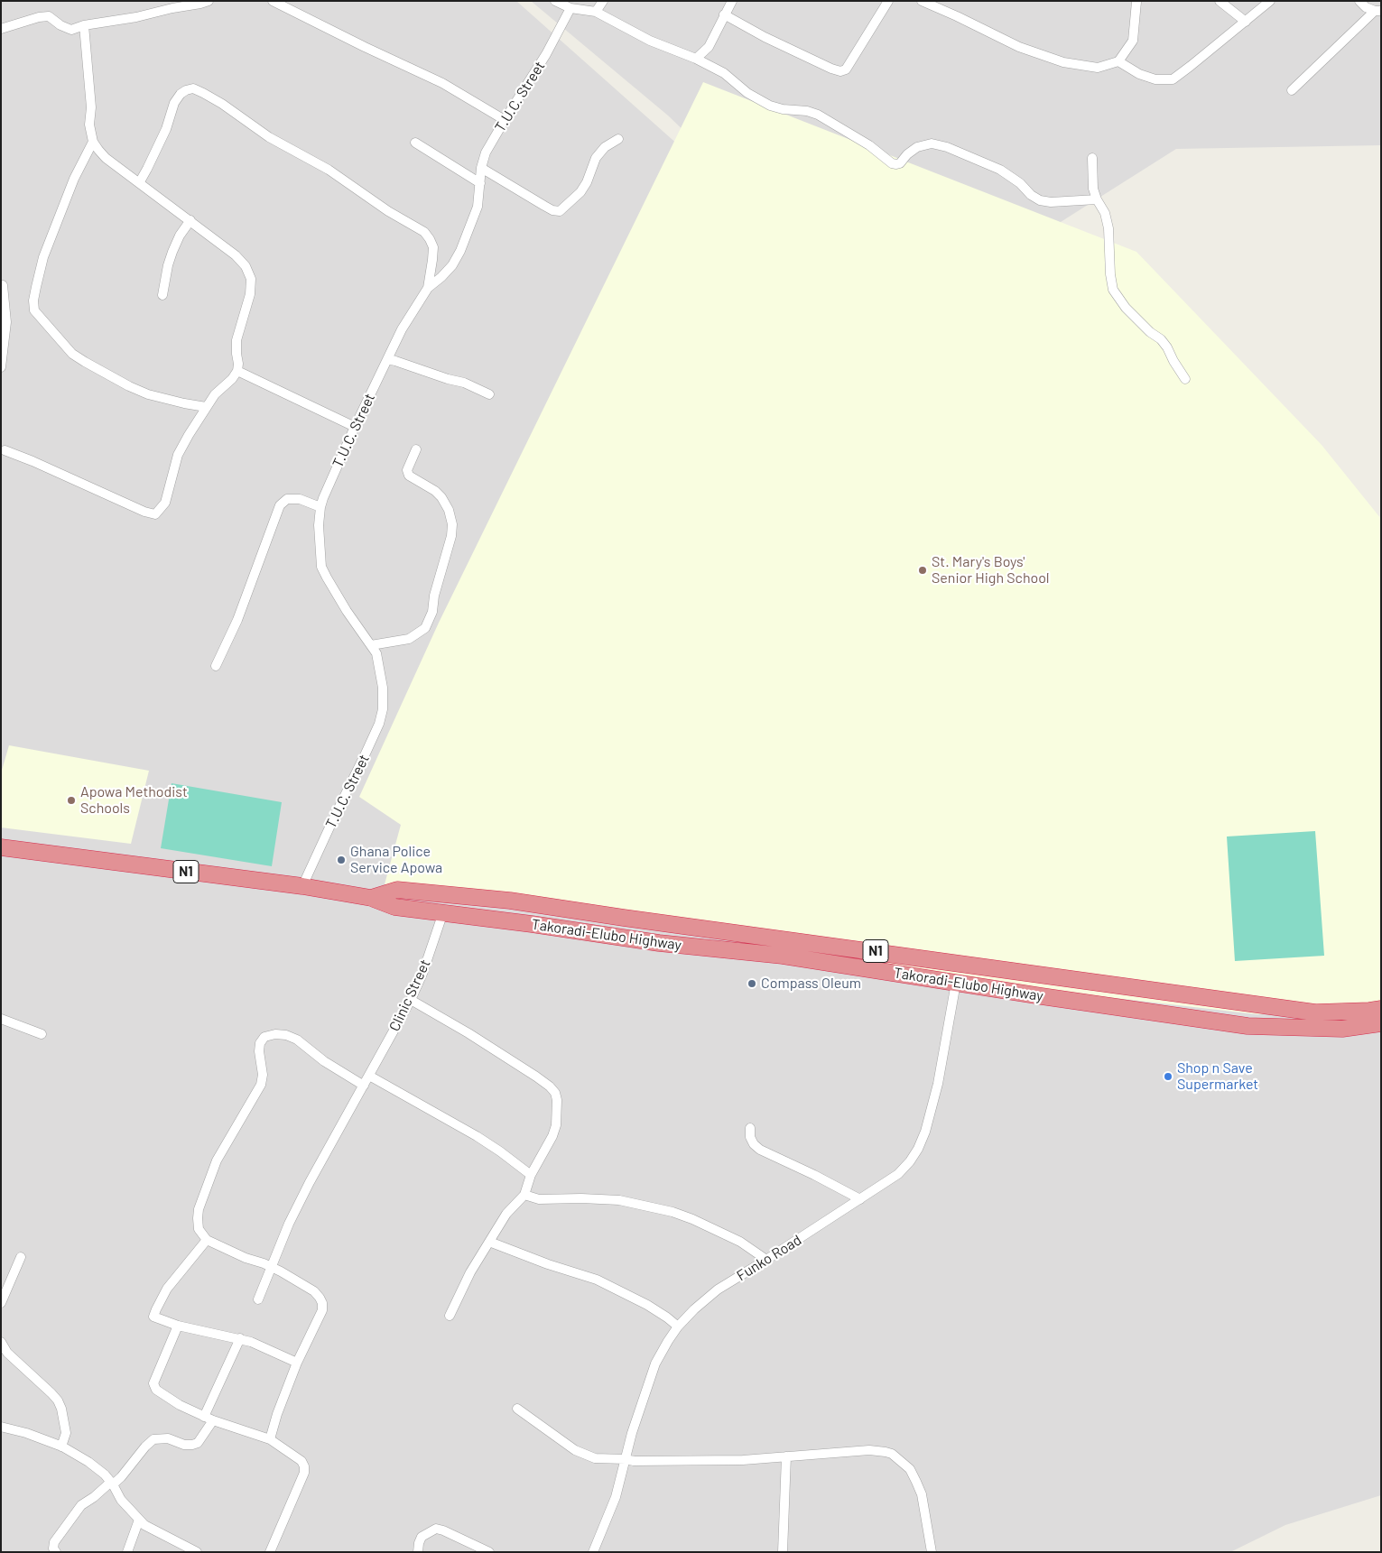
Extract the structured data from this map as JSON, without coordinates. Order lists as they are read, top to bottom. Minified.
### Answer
{"streets":{"highway":["N1","Takoradi-Elubo Highway"],"street":["T.U.C. Street","Clinic Street","Funko Road"]},"crossings":[["T.U.C. Street","Takoradi-Elubo Highway"],["Takoradi-Elubo Highway","Clinic Street"],["Takoradi-Elubo Highway","Funko Road"]],"places":["St. Mary's Boys' Senior High School","Apowa Methodist Schools","Ghana Police Service Apowa","Compass Oleum","Shop n Save Supermarket"]}
